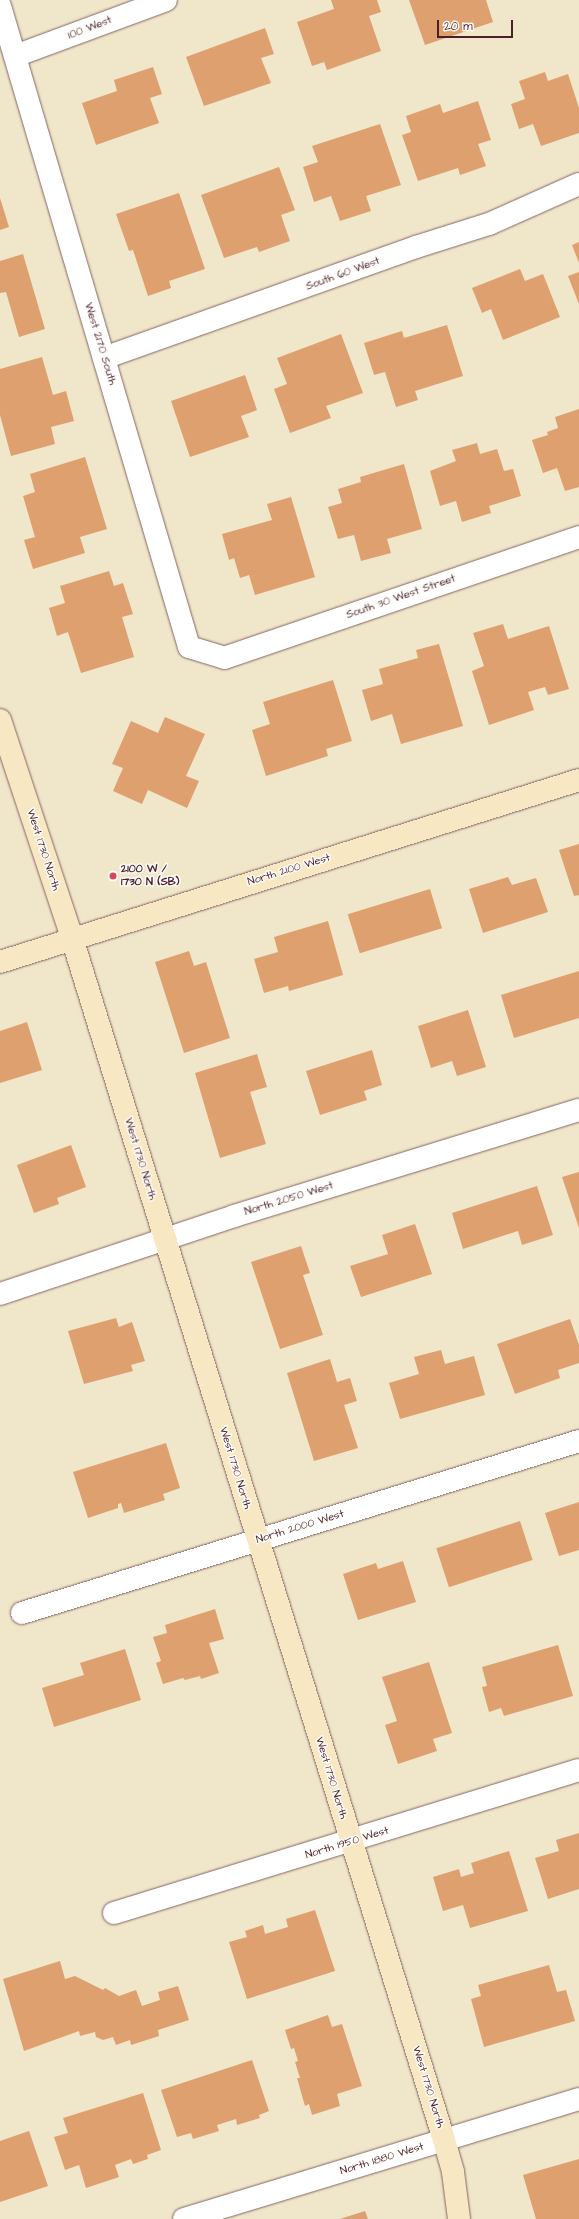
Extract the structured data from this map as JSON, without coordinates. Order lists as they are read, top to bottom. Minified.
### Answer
{"streets":{"street":["100 West","South 60 West","West 2170 South","South 30 West Street","West 1730 North","North 2100 West","North 2050 West","North 2000 West","North 1950 West","North 1880 West"]},"crossings":[["100 West","West 2170 South"],["South 60 West","West 2170 South"],["West 2170 South","South 30 West Street"],["West 1730 North","North 2100 West"],["West 1730 North","North 2050 West"],["West 1730 North","North 2000 West"],["West 1730 North","North 1950 West"],["West 1730 North","North 1880 West"]],"places":["2100 W / 1730 N (SB)"],"scale_bar":"20 m"}
